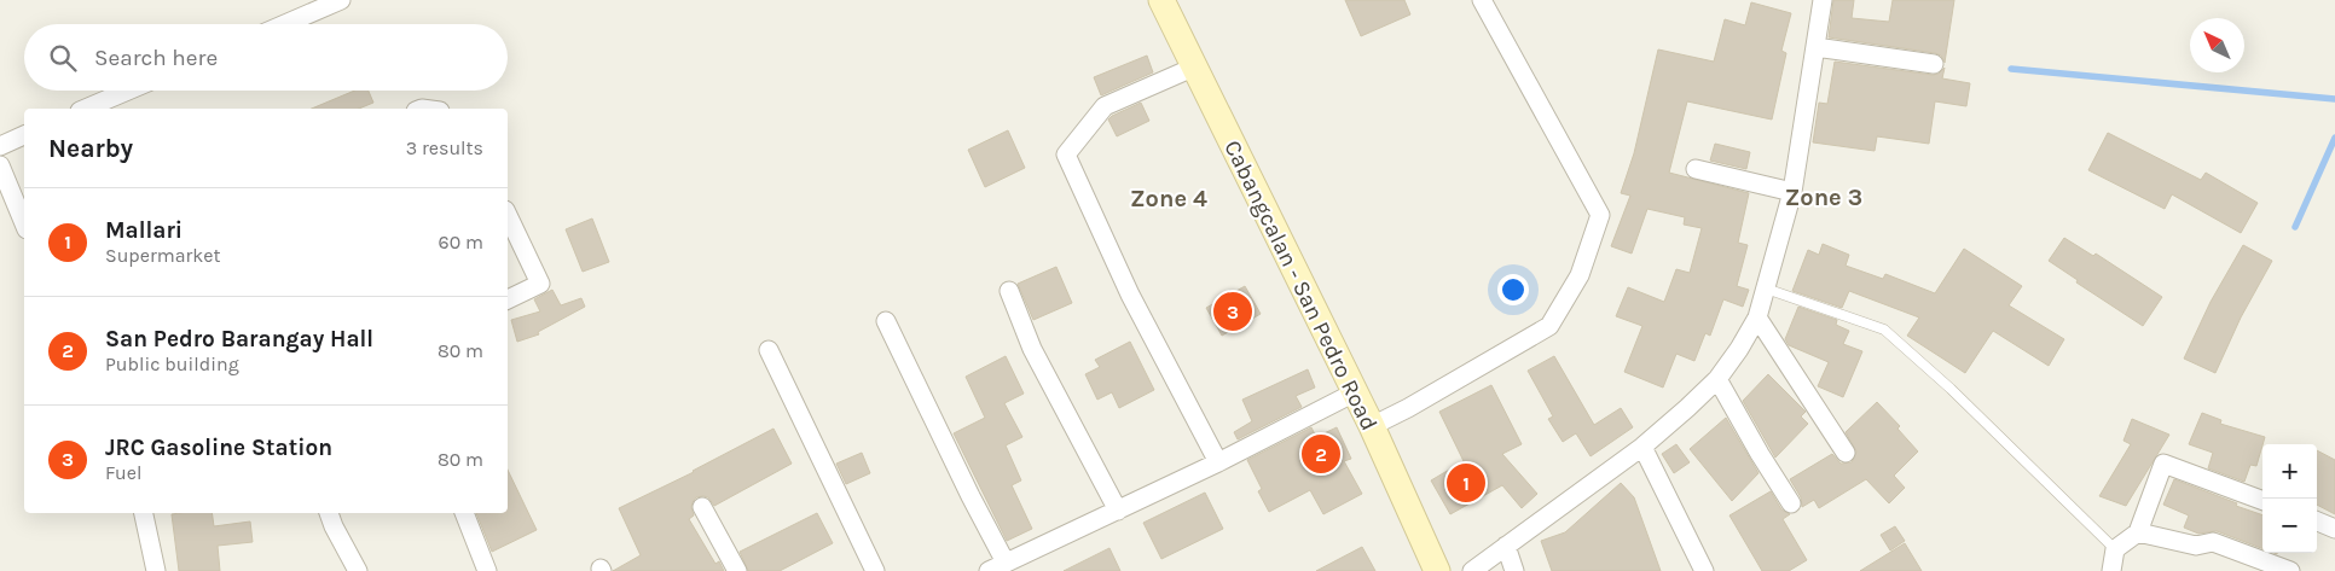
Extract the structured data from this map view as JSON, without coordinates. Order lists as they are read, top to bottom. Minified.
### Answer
{"streets":{"street":["Cabangcalan - San Pedro Road"]},"districts":["Zone 3","Zone 4"],"north":"top left","page":{"search":"Search here","heading":["Nearby","3 results"],"list":[{"mark":"1","name":"Mallari","note":"Supermarket","value":"60 m"},{"mark":"2","name":"San Pedro Barangay Hall","note":"Public building","value":"80 m"},{"mark":"3","name":"JRC Gasoline Station","note":"Fuel","value":"80 m"}],"pins":["3","2","1"],"map_buttons":["+","−"]}}
